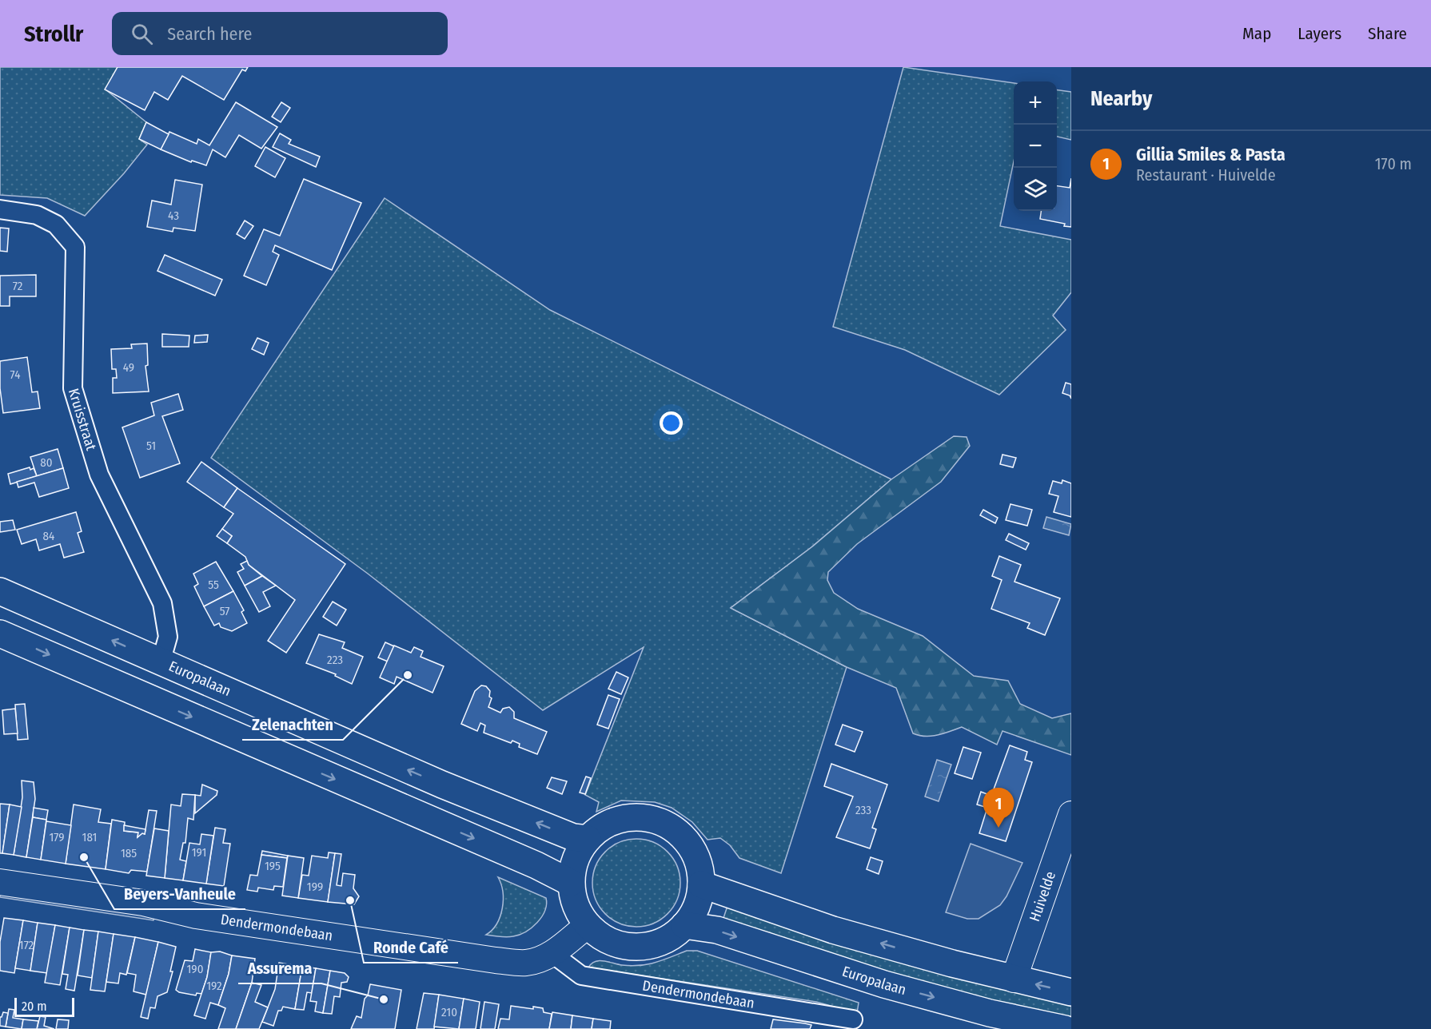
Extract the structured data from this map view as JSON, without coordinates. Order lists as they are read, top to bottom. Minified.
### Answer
{"streets":{"main road":["Europalaan"],"street":["Kruisstraat","Huivelde","Dendermondebaan"]},"crossings":[["Kruisstraat","Europalaan"],["Europalaan","Dendermondebaan"]],"places":["Zelenachten","Beyers-Vanheule","Ronde Café","Assurema"],"house_numbers":["43","72","49","74","51","80","84","55","57","223","233","179","181","191","185","195","199","172","190","192","210"],"scale_bar":"20 m","page":{"header":"Strollr","search":"Search here","nav":["Map","Layers","Share"],"heading":"Nearby","map_buttons":["+","−"],"list":[{"mark":"1","name":"Gillia Smiles & Pasta","note":"Restaurant · Huivelde","value":"170 m"}],"pins":"1","scale":"20 m"}}
